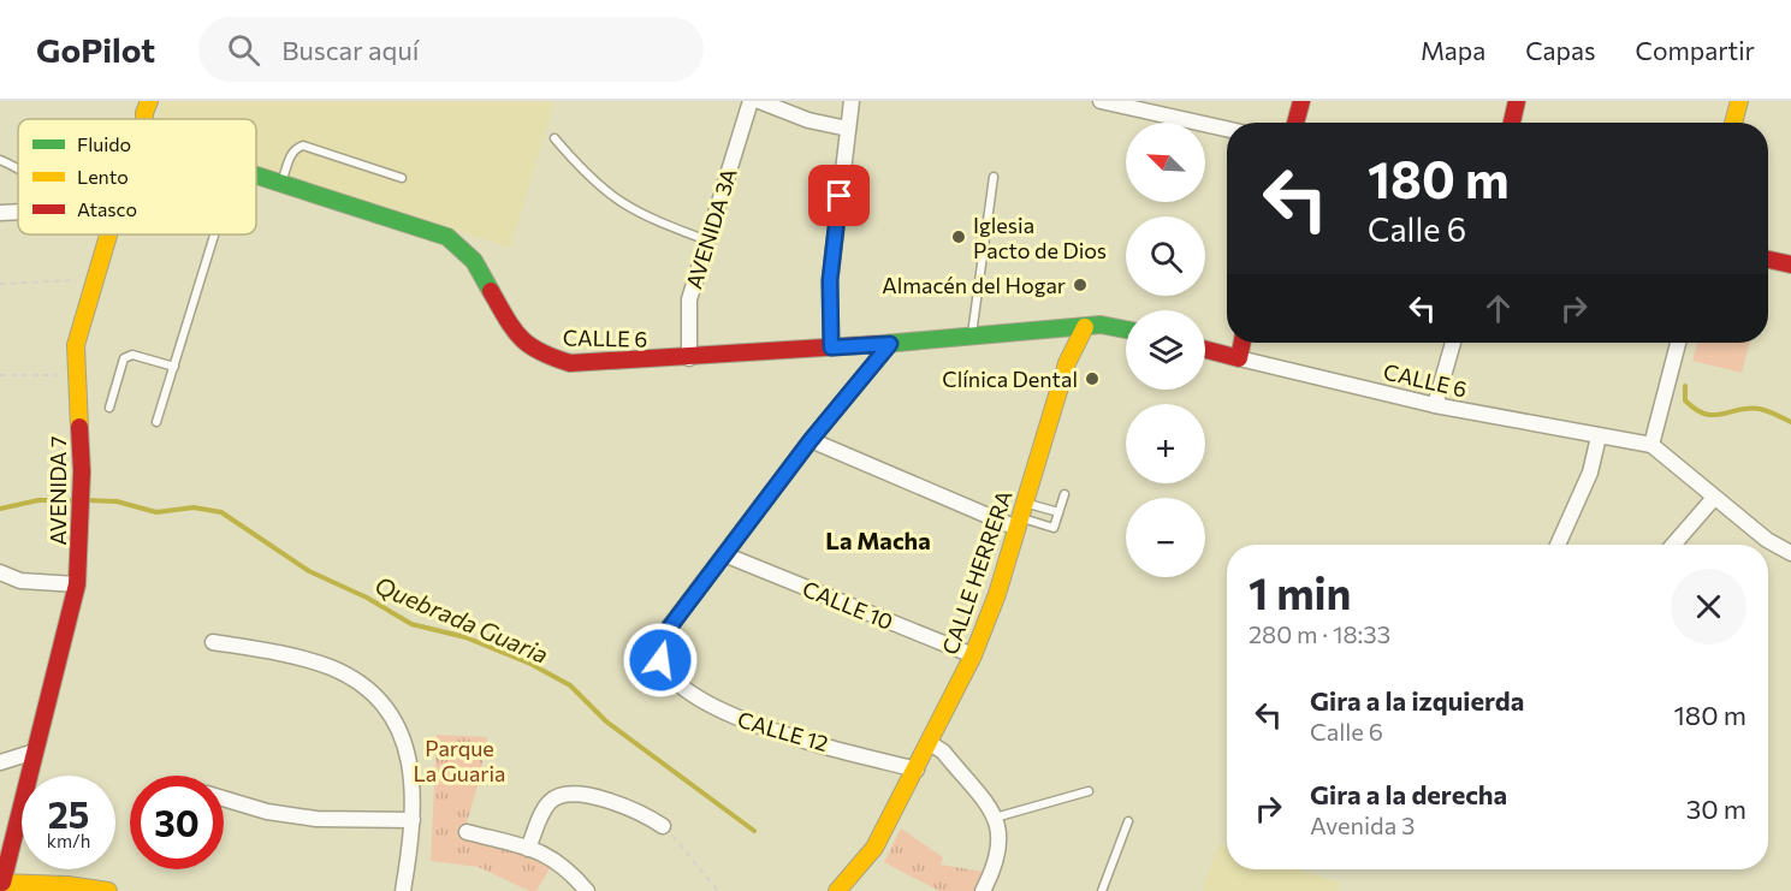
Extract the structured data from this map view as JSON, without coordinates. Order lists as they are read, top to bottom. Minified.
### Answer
{"streets":{"street":["AVENIDA 3A","CALLE 6","AVENIDA 7","CALLE HERRERA","CALLE 10","CALLE 12"]},"crossings":[["AVENIDA 3A","CALLE 6"],["CALLE 6","CALLE HERRERA"],["CALLE HERRERA","CALLE 10"],["CALLE HERRERA","CALLE 12"],["CALLE 10","CALLE 12"]],"districts":["La Macha"],"water":["Quebrada Guaria"],"parks":["Parque La Guaria"],"places":["Iglesia Pacto de Dios","Almacén del Hogar","Clínica Dental"],"legend":["Fluido","Lento","Atasco"],"north":"top left","page":{"header":"GoPilot","search":"Buscar aquí","nav":["Mapa","Capas","Compartir"],"map_buttons":["+","−"],"turn":["180 m","Calle 6"],"heading":["1 min","280 m · 18:33"],"list":[{"name":"Gira a la izquierda","note":"Calle 6","value":"180 m"},{"name":"Gira a la derecha","note":"Avenida 3","value":"30 m"}],"speed":"25 km/h","limit":"30"}}
